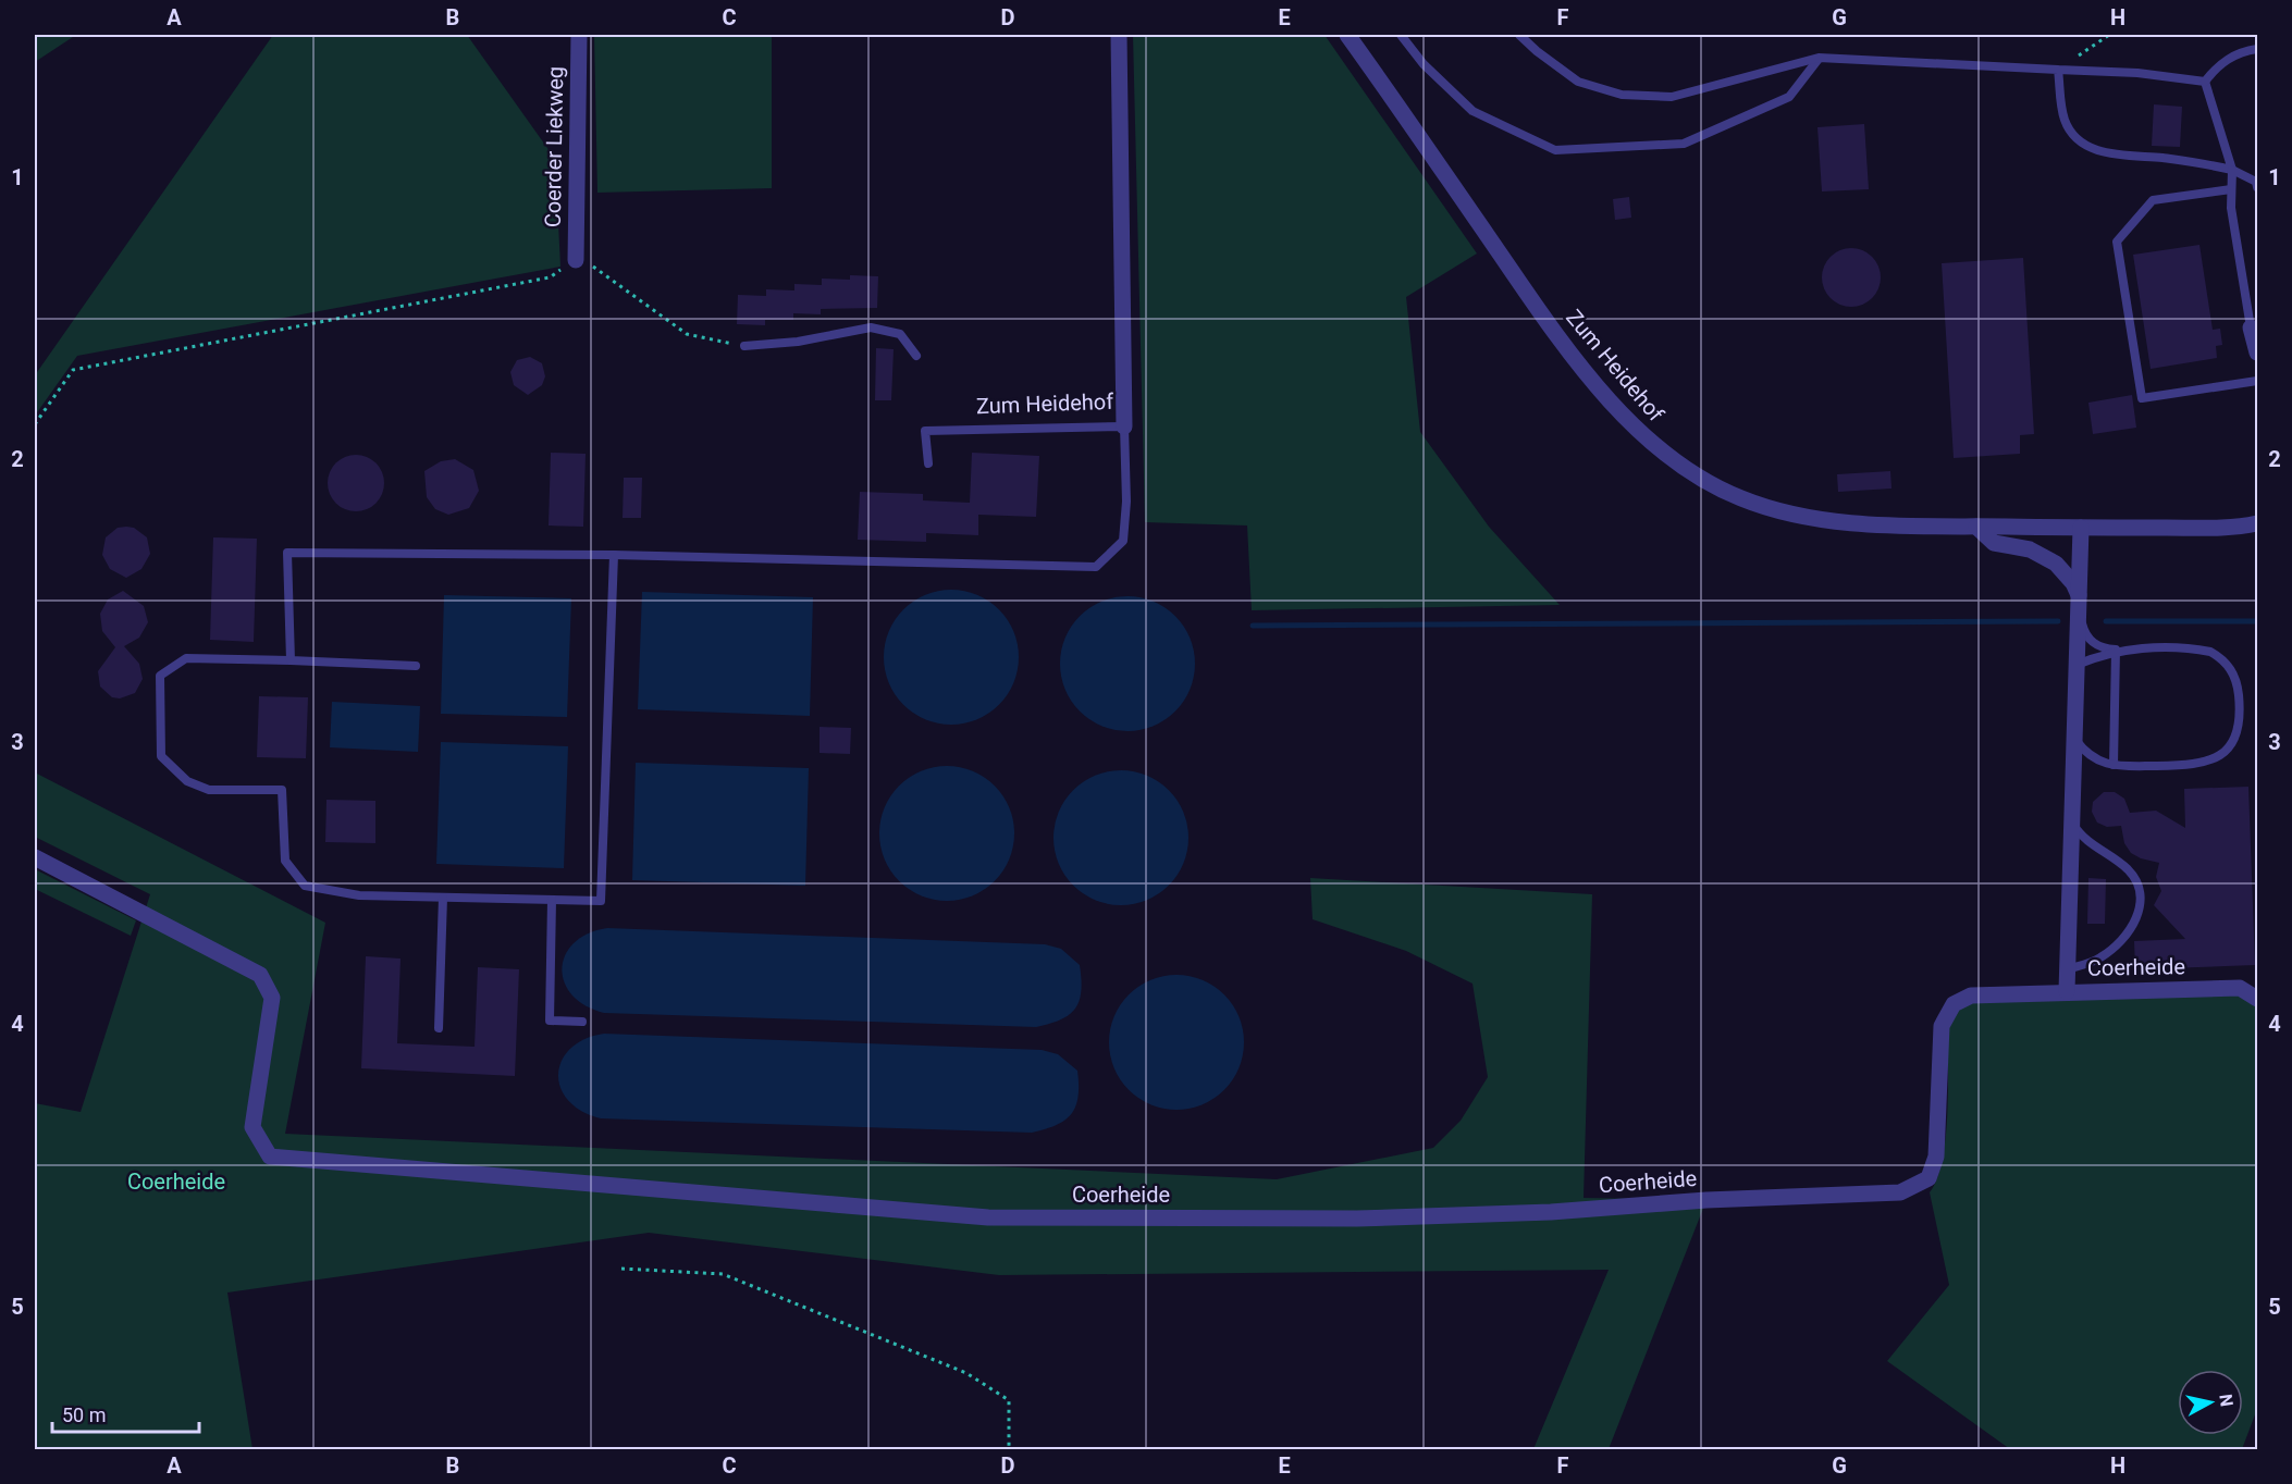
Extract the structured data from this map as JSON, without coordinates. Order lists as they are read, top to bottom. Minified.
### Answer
{"streets":{"street":["Coerder Liekweg","Zum Heidehof","Coerheide"]},"parks":["Coerheide"],"scale_bar":"50 m","north":"right","grid":{"columns":["A","B","C","D","E","F","G","H"],"rows":["1","2","3","4","5"]}}
